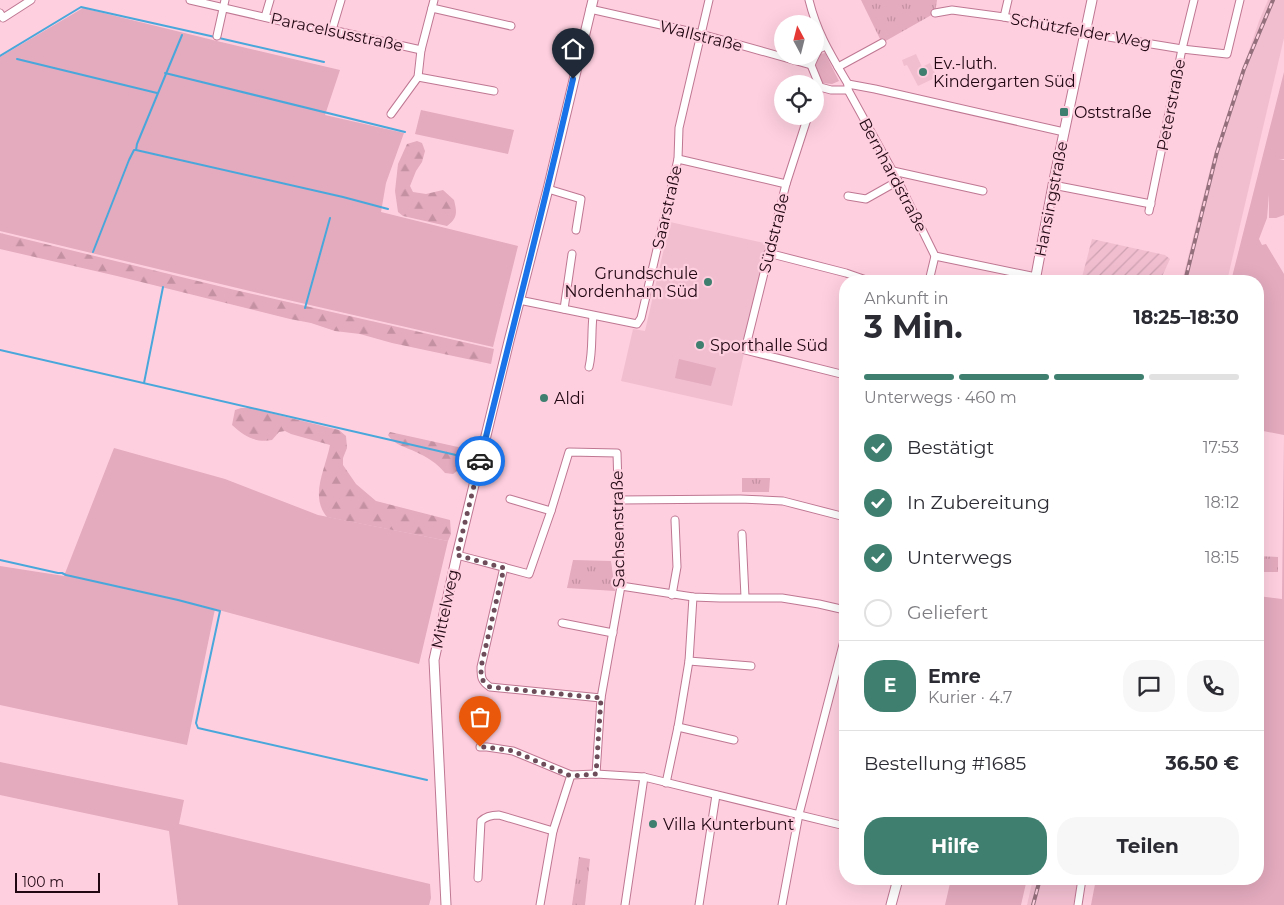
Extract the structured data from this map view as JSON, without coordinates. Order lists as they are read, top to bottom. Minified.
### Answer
{"streets":{"street":["Schützfelder Weg","Paracelsusstraße","Wallstraße","Peterstraße","Bernhardstraße","Hansingstraße","Saarstraße","Südstraße","Sachsenstraße","Mittelweg"]},"crossings":[["Schützfelder Weg","Peterstraße"],["Schützfelder Weg","Hansingstraße"],["Wallstraße","Saarstraße"],["Wallstraße","Mittelweg"],["Peterstraße","Hansingstraße"],["Saarstraße","Mittelweg"],["Sachsenstraße","Mittelweg"]],"places":{"other":["Ev.-luth. Kindergarten Süd","Grundschule Nordenham Süd","Sporthalle Süd","Aldi","Villa Kunterbunt"],"transit":["Oststraße"]},"scale_bar":"100 m","north":"top","page":{"heading":["3 Min.","Ankunft in","18:25–18:30"],"panel":["Emre","Kurier · 4.7","Bestellung #1685","36.50 €"],"bar":"Unterwegs · 460 m","list":[["Bestätigt","17:53"],["In Zubereitung","18:12"],["Unterwegs","18:15"],"Geliefert"],"round":"E","buttons":["Hilfe","Teilen"],"scale":"100 m"}}
